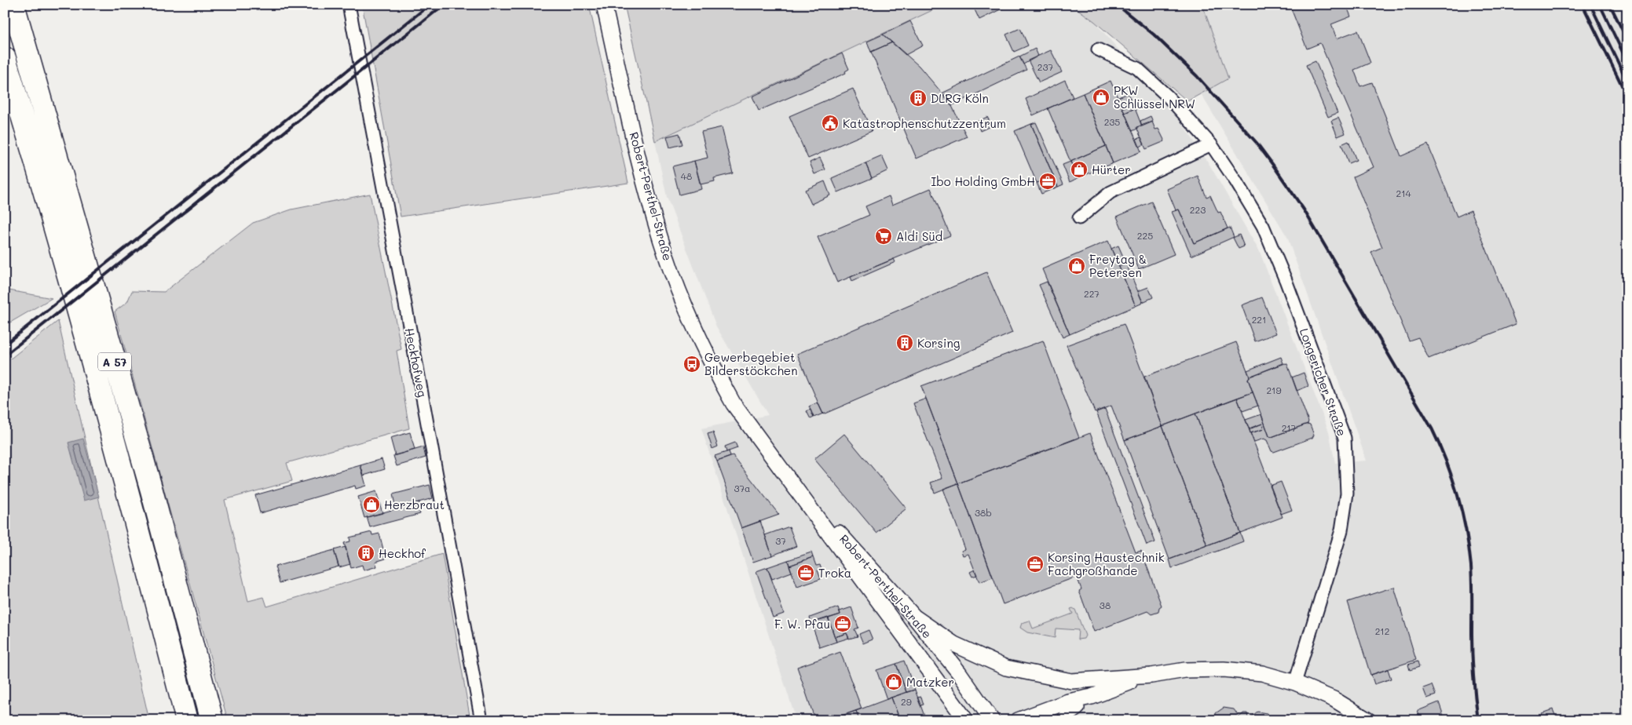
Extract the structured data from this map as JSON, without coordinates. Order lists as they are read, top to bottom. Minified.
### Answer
{"streets":{"highway":["A 57"],"street":["Robert-Perthel-Straße","Heckhofweg","Longericher Straße"]},"places":{"shop":["PKW Schlüssel NRW","Hürter","Freytag & Petersen","Herzbraut","Matzker"],"building":["DLRG Köln","Korsing","Heckhof"],"public building":["Katastrophenschutzzentrum"],"office":["Ibo Holding GmbH","Korsing Haustechnik Fachgroßhande","Troka","F. W. Pfau"],"supermarket":["Aldi Süd"],"bus stop":["Gewerbegebiet Bilderstöckchen"]},"house_numbers":["237","235","48","214","223","225","227","221","219","217","37a","38b","37","38","212","29"]}
